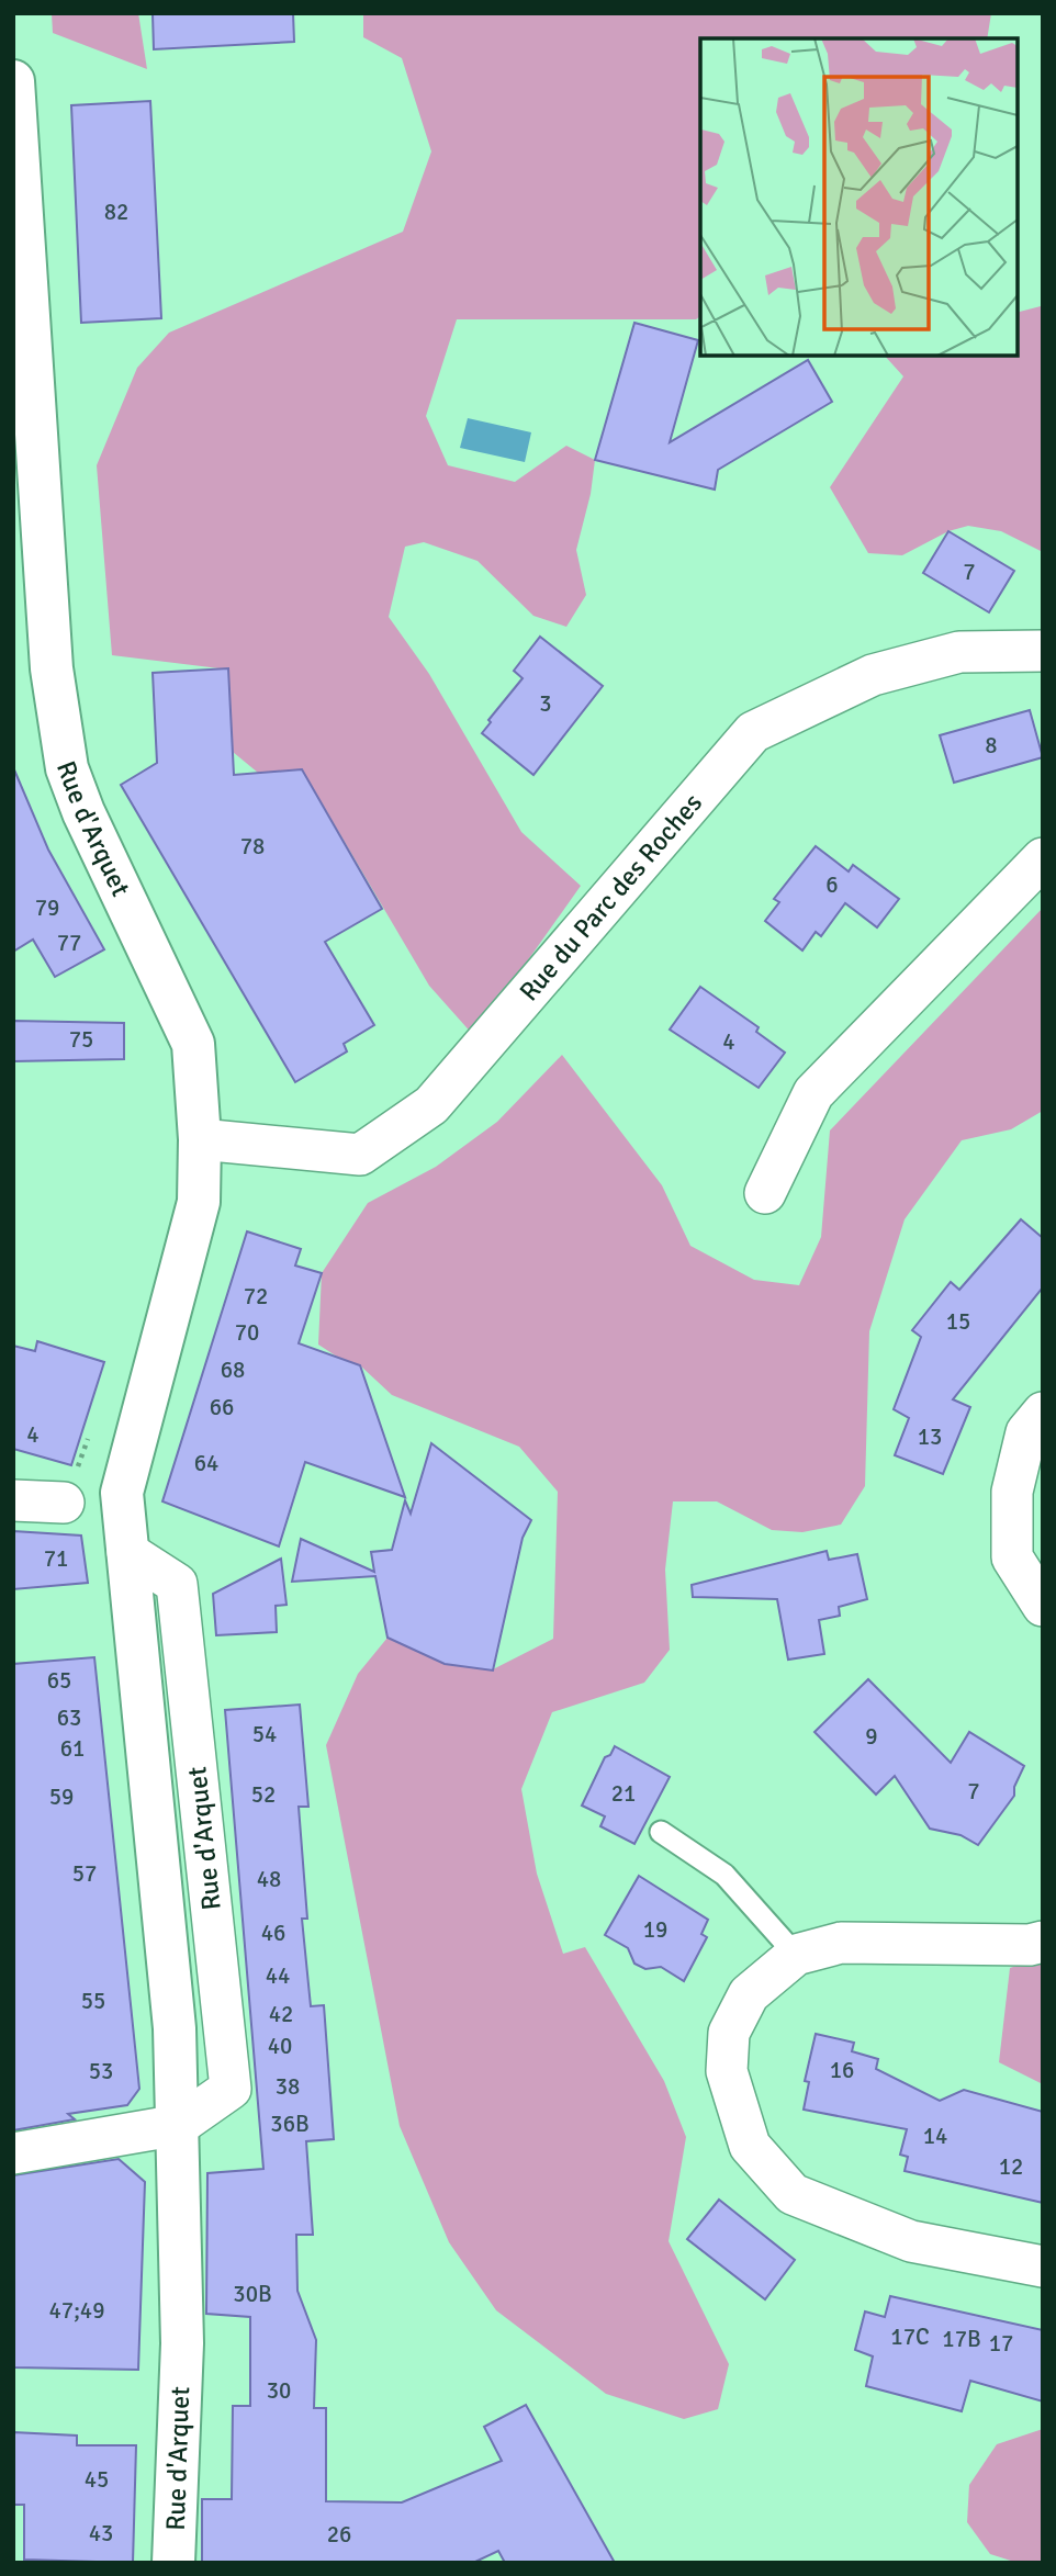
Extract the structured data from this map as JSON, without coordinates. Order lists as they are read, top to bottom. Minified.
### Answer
{"streets":{"street":["Rue d'Arquet","Rue du Parc des Roches"]},"crossings":[["Rue d'Arquet","Rue du Parc des Roches"]],"house_numbers":["82","7","3","8","78","6","79","77","75","4","72","15","70","68","66","4","13","64","71","65","63","54","9","61","7","21","52","59","57","48","19","46","44","55","42","40","16","53","38","36B","14","12","30B","47;49","17C","17B","17","30","45","43","26"]}
